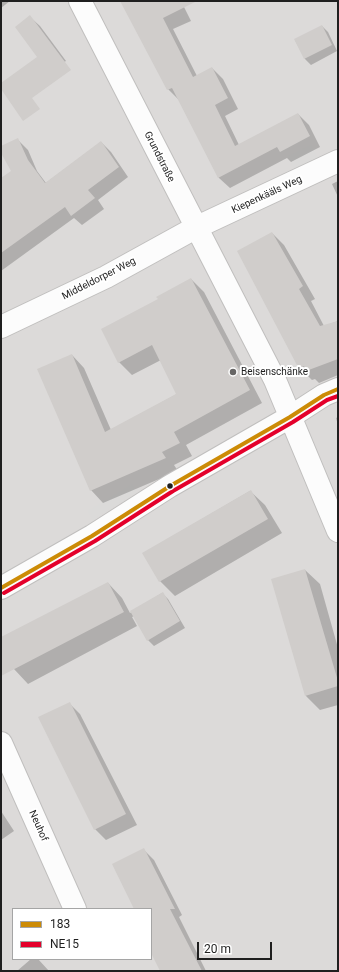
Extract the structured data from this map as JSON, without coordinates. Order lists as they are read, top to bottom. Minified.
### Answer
{"streets":{"street":["Grundstraße","Kiepenkääls Weg","Middeldorper Weg","Neuhof"]},"crossings":[["Grundstraße","Kiepenkääls Weg"],["Grundstraße","Middeldorper Weg"],["Kiepenkääls Weg","Middeldorper Weg"]],"places":["Beisenschänke"],"lines":["transit line 183","transit line NE15"],"legend":["183","NE15"],"scale_bar":"20 m"}
